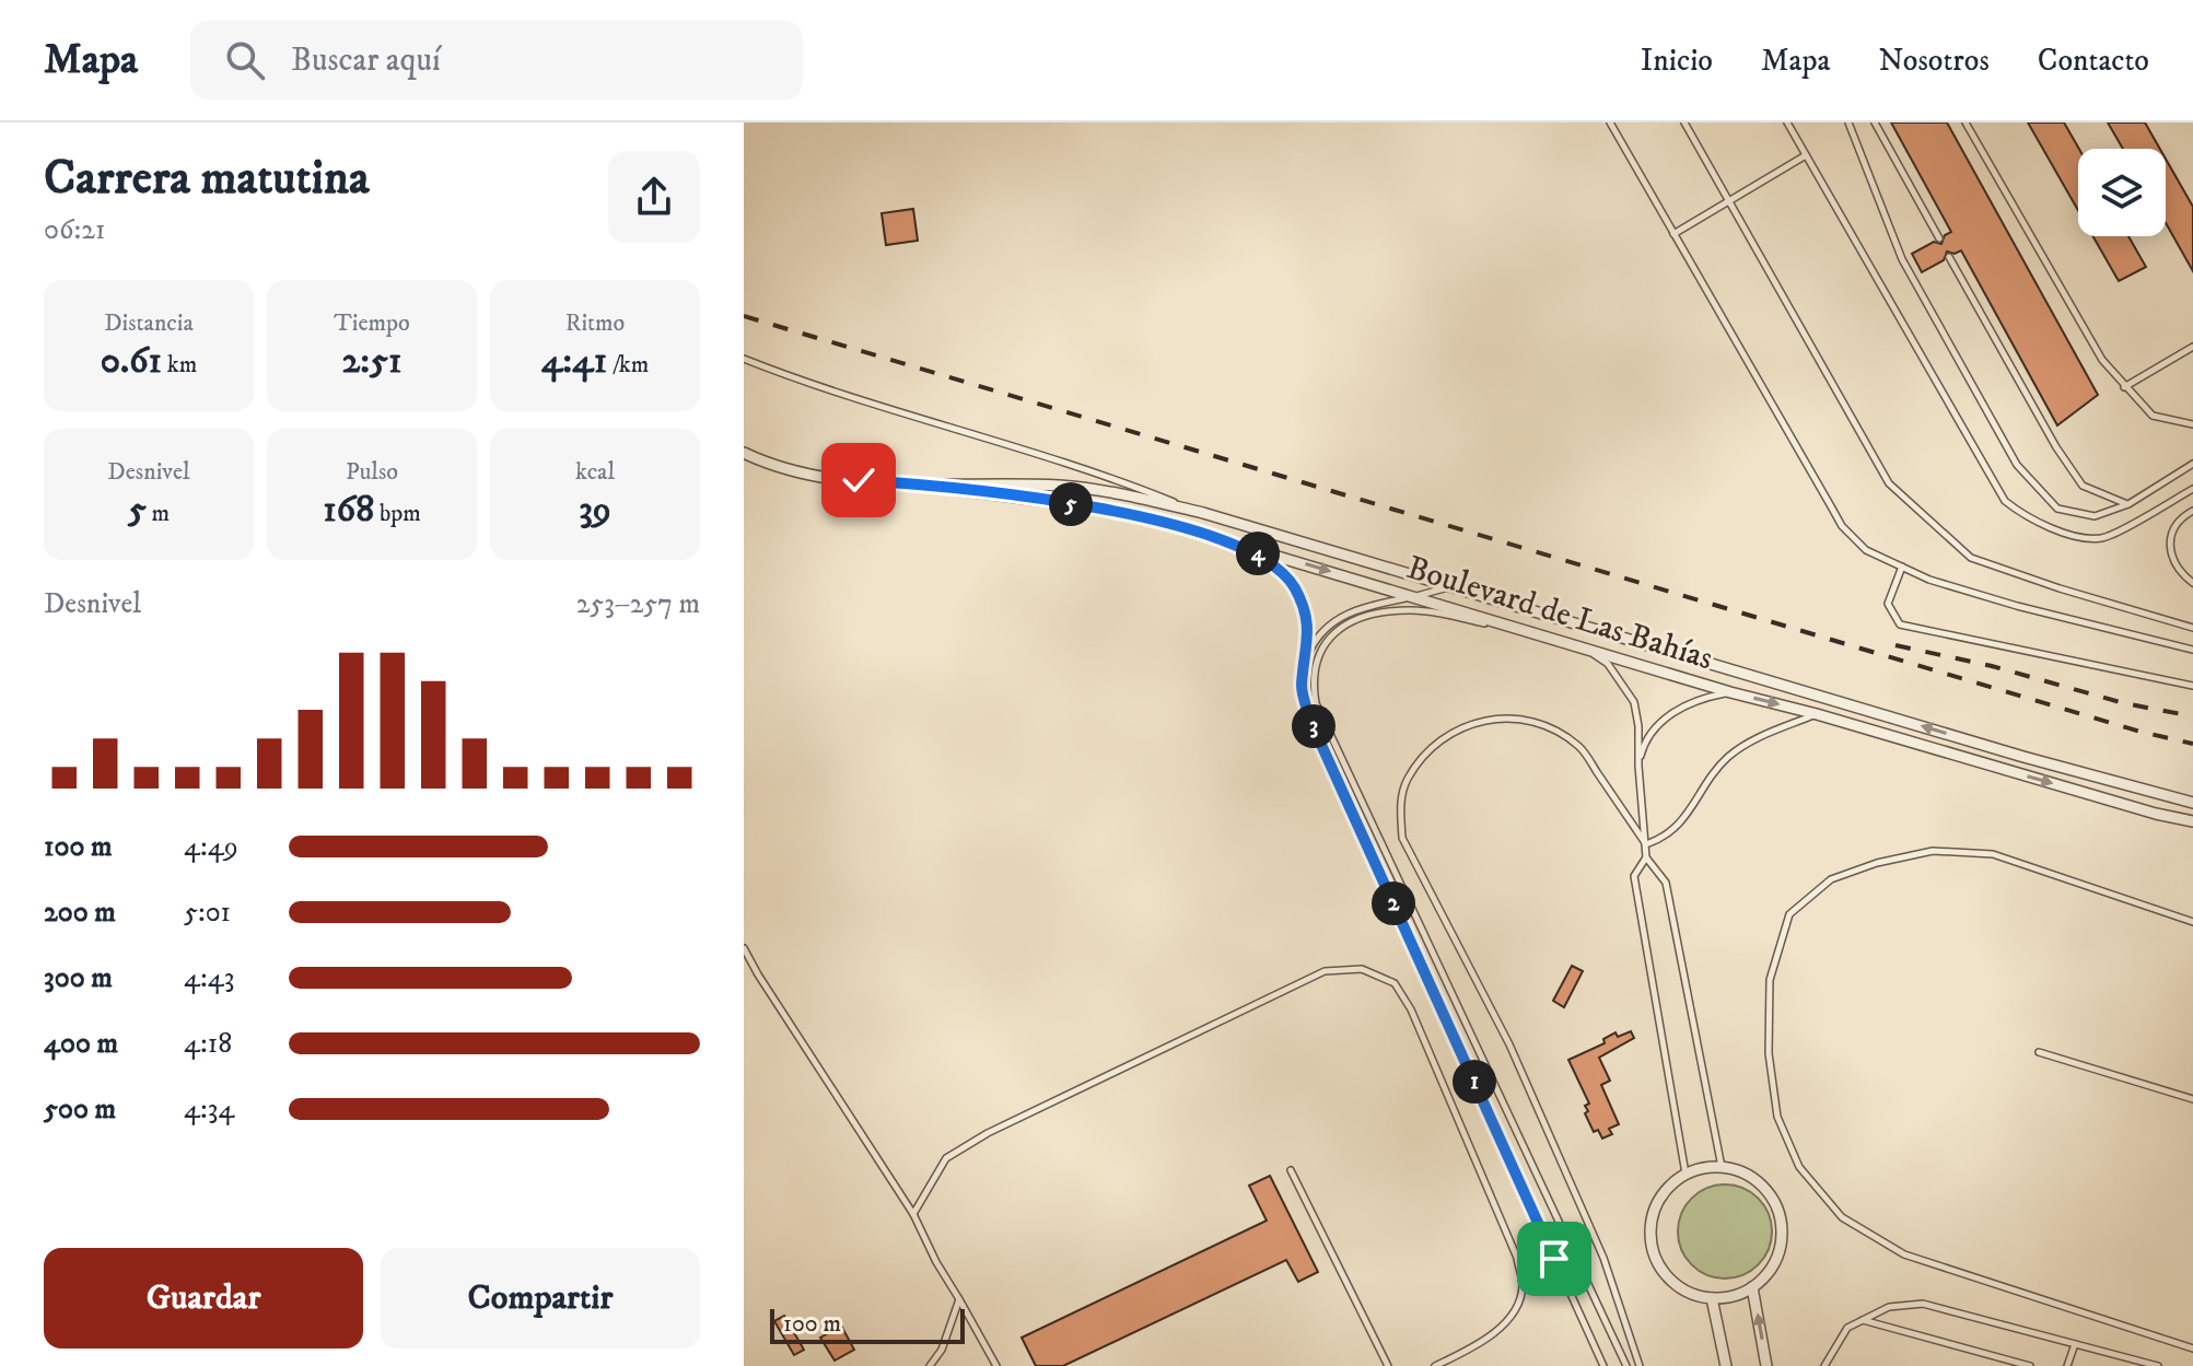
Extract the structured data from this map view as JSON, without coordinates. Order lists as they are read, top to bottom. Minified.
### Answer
{"streets":{"street":["Boulevard de Las Bahías"]},"scale_bar":"100 m","page":{"header":"Mapa","search":"Buscar aquí","nav":["Inicio","Mapa","Nosotros","Contacto"],"heading":["Carrera matutina","06:21"],"stats":[["Distancia","0.61 km"],["Tiempo","2:51"],["Ritmo","4:41 /km"],["Desnivel","5 m"],["Pulso","168 bpm"],["kcal","39"]],"pins":["5","4","3","2","1"],"chart":["Desnivel","253–257 m"],"list":[{"name":"100 m","note":"4:49"},{"name":"200 m","note":"5:01"},{"name":"300 m","note":"4:43"},{"name":"400 m","note":"4:18"},{"name":"500 m","note":"4:34"}],"buttons":["Guardar","Compartir"],"scale":"100 m"}}
